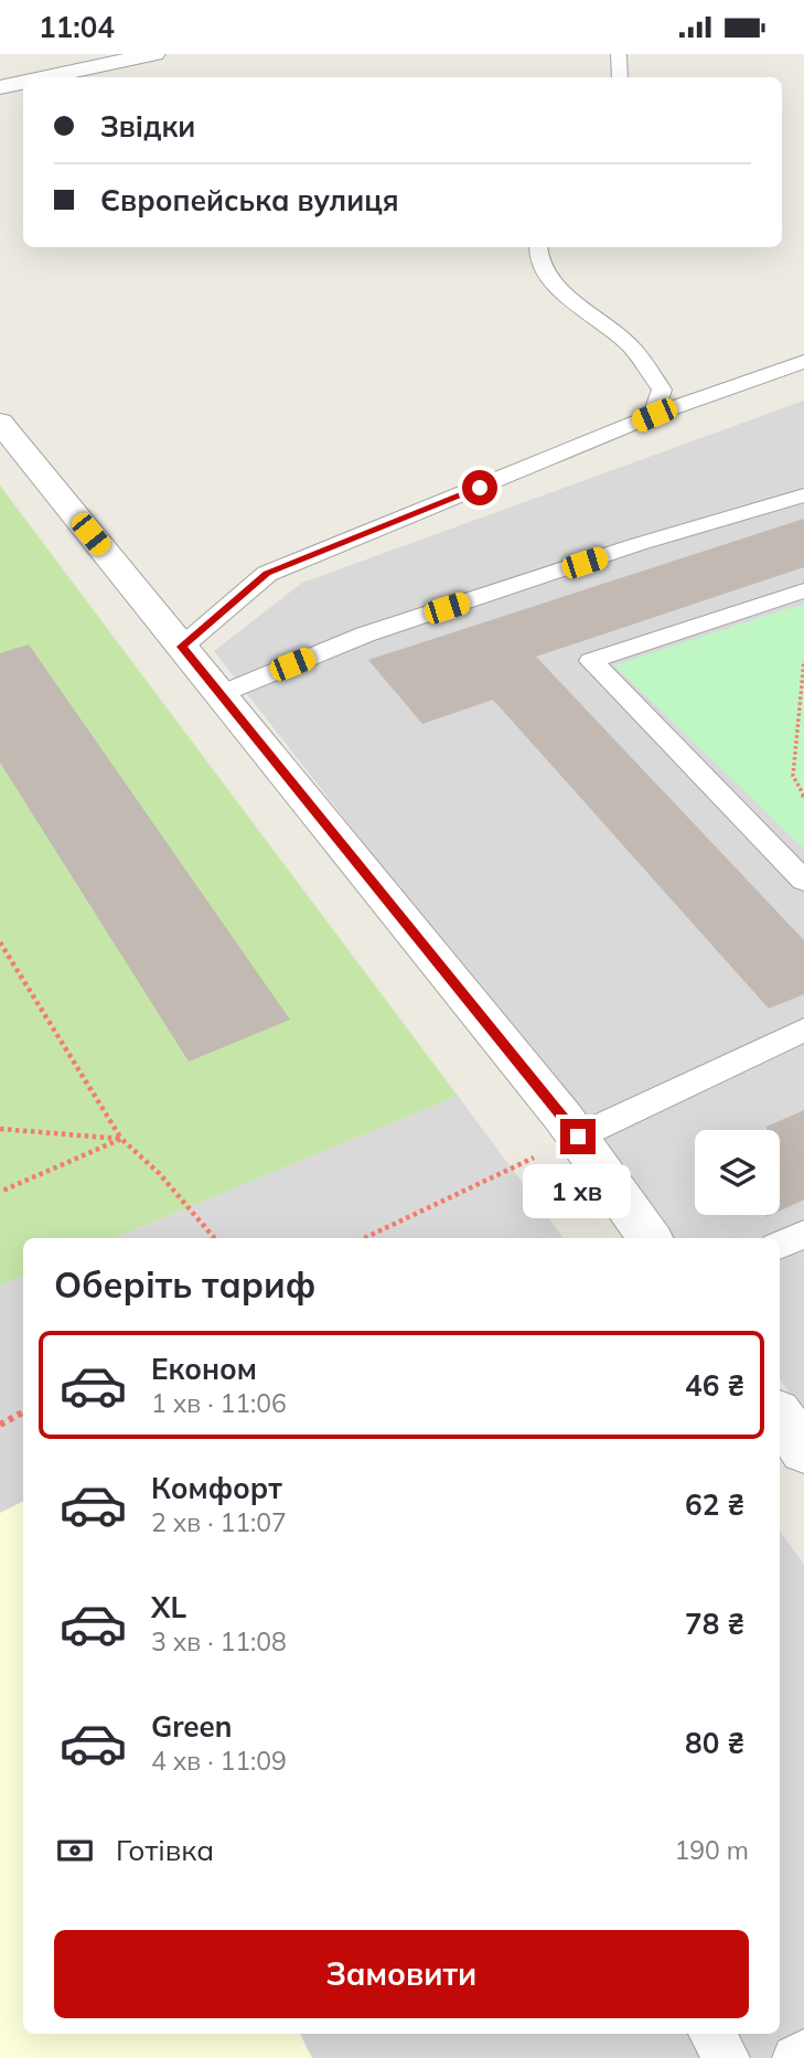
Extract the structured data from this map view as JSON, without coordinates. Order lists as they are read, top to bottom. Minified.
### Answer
{"page":{"status":"11:04","banner":["Звідки","Європейська вулиця"],"bubble":"1 хв","heading":"Оберіть тариф","list":[{"name":"Економ","note":"1 хв · 11:06","value":"46 ₴"},{"name":"Комфорт","note":"2 хв · 11:07","value":"62 ₴"},{"name":"XL","note":"3 хв · 11:08","value":"78 ₴"},{"name":"Green","note":"4 хв · 11:09","value":"80 ₴"}],"pay":["Готівка","190 m"],"buttons":"Замовити"}}
